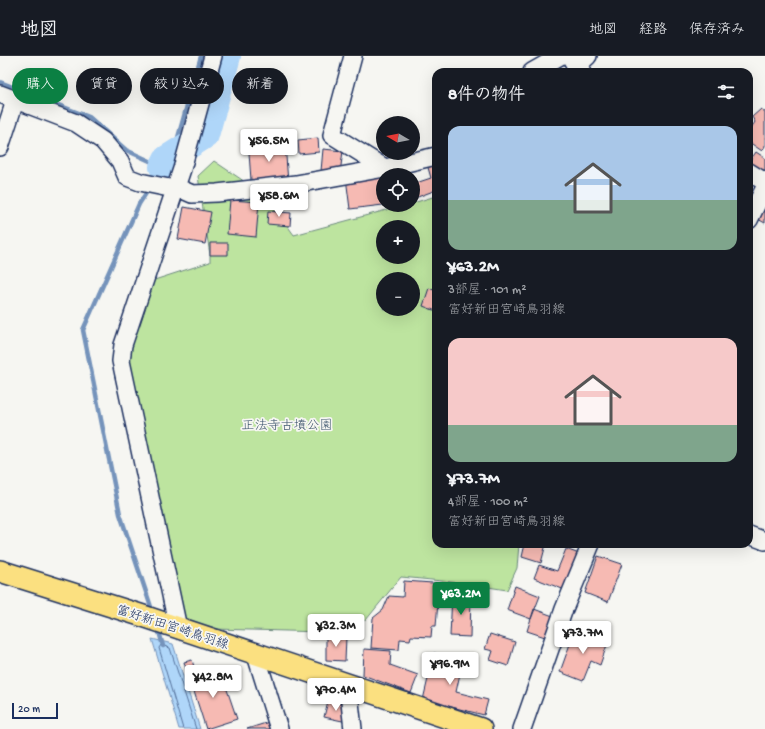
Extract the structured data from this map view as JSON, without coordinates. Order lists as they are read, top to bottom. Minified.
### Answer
{"streets":{"main road":["富好新田宮崎鳥羽線"]},"parks":["正法寺古墳公園"],"scale_bar":"20 m","north":"left","page":{"header":"地図","nav":["地図","経路","保存済み"],"chip":["購入","賃貸","絞り込み","新着"],"heading":"8件の物件","map_buttons":["+","−"],"list":[{"name":"¥63.2M","note":"3部屋 · 101 m² · 富好新田宮崎鳥羽線"},{"name":"¥73.7M","note":"4部屋 · 100 m² · 富好新田宮崎鳥羽線"}],"price":["¥56.5M","¥58.6M","¥63.2M","¥32.3M","¥73.7M","¥96.9M","¥42.8M","¥70.4M"],"scale":"20 m"}}
